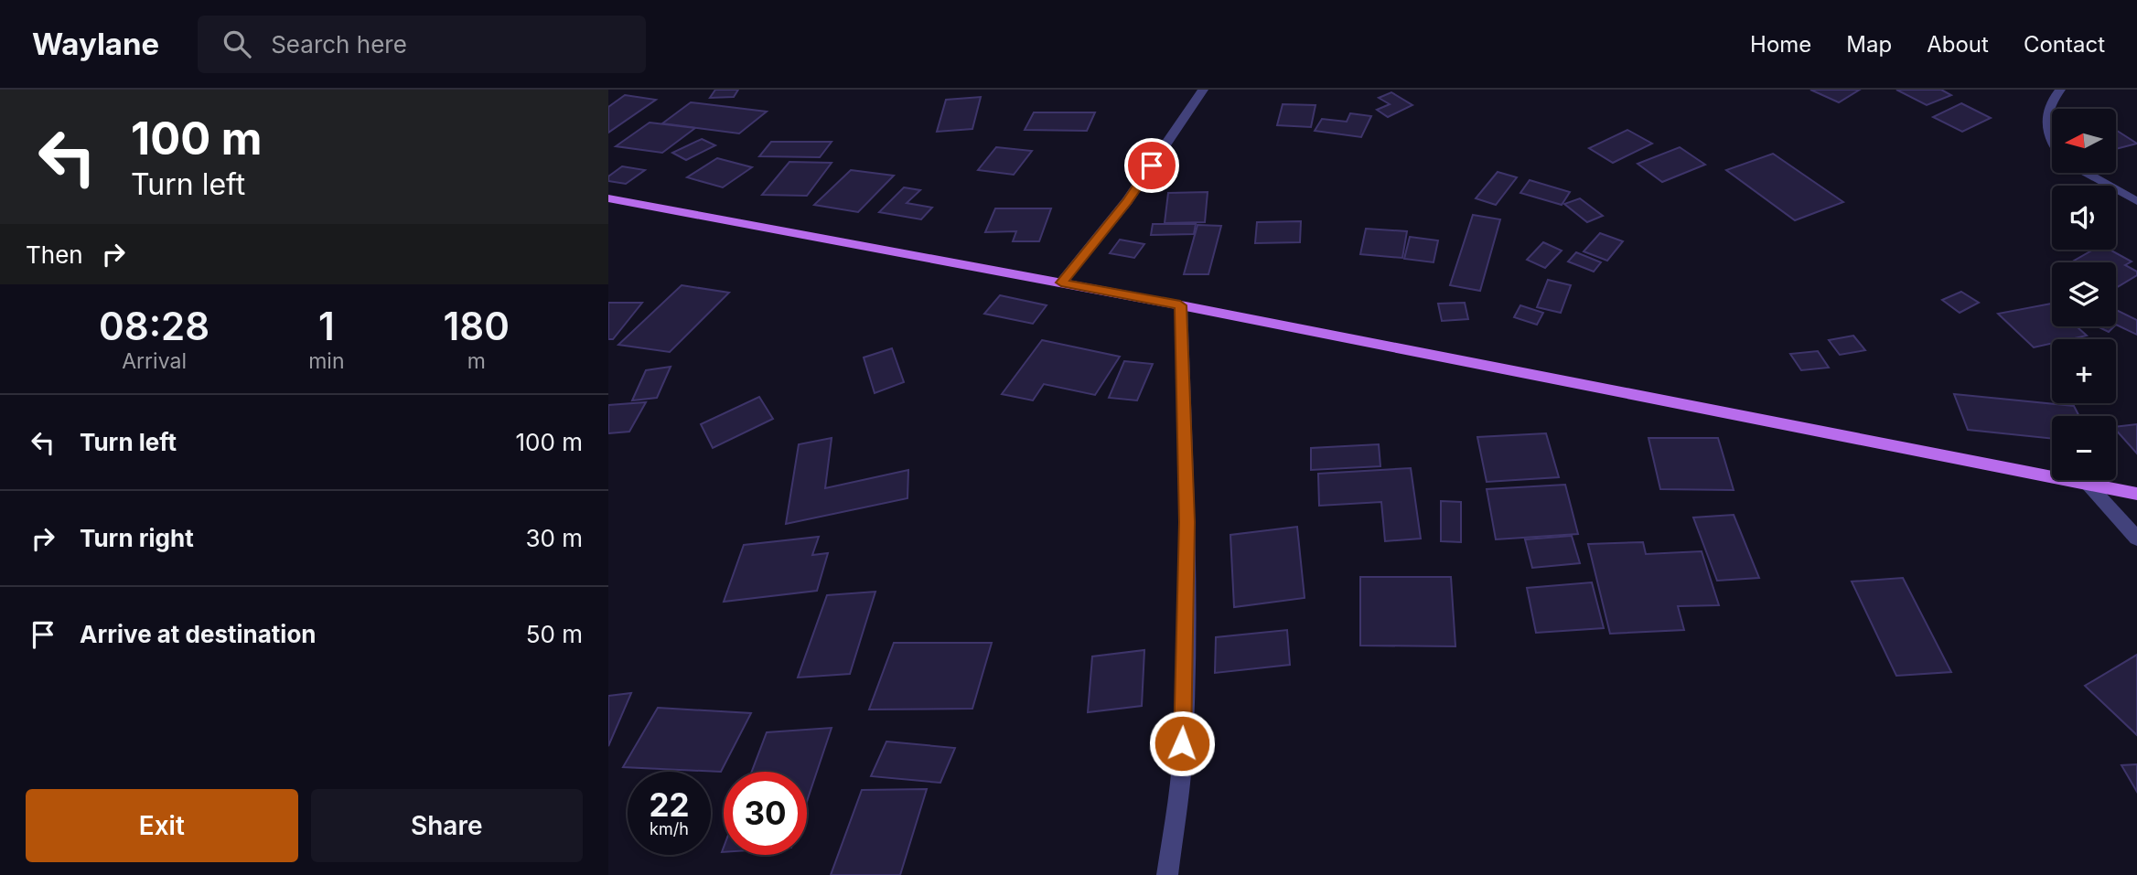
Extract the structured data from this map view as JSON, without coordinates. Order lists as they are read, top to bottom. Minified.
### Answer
{"north":"left","page":{"header":"Waylane","search":"Search here","nav":["Home","Map","About","Contact"],"turn":["100 m","Turn left"],"map_buttons":["+","−"],"then":"Then","eta":["08:28","Arrival","1","min","180","m"],"list":[{"name":"Turn left","value":"100 m"},{"name":"Turn right","value":"30 m"},{"name":"Arrive at destination","value":"50 m"}],"speed":"22 km/h","limit":"30","buttons":["Exit","Share"]}}
